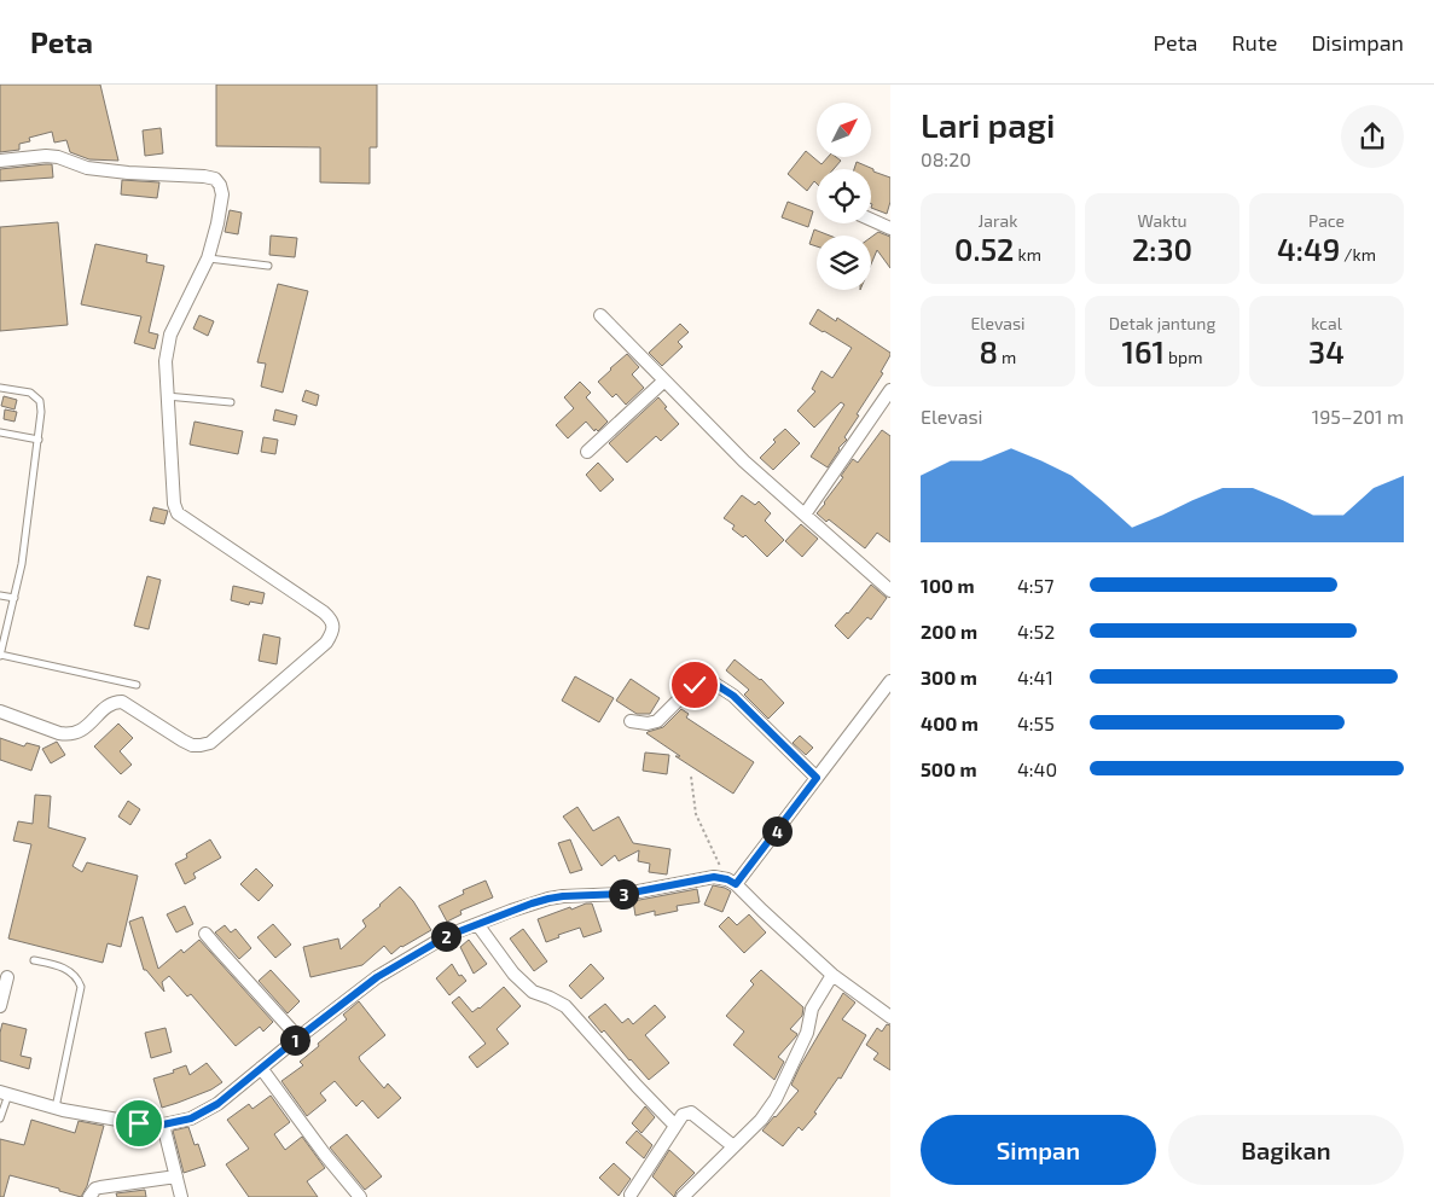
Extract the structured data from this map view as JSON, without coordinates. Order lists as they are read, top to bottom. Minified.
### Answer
{"north":"top right","page":{"header":"Peta","nav":["Peta","Rute","Disimpan"],"heading":["Lari pagi","08:20"],"stats":[["Jarak","0.52 km"],["Waktu","2:30"],["Pace","4:49 /km"],["Elevasi","8 m"],["Detak jantung","161 bpm"],["kcal","34"]],"chart":["Elevasi","195–201 m"],"list":[{"name":"100 m","note":"4:57"},{"name":"200 m","note":"4:52"},{"name":"300 m","note":"4:41"},{"name":"400 m","note":"4:55"},{"name":"500 m","note":"4:40"}],"pins":["4","3","2","1"],"buttons":["Simpan","Bagikan"]}}
